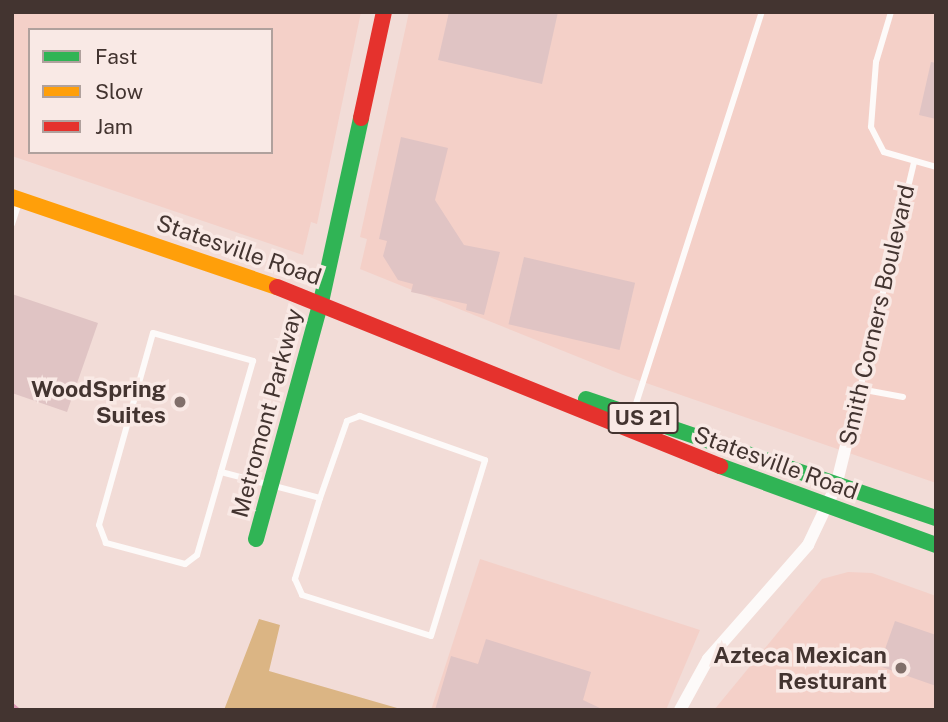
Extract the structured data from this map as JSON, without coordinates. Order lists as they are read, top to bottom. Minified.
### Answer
{"streets":{"main road":["Statesville Road","Metromont Parkway","US 21"],"street":["Smith Corners Boulevard"]},"crossings":[["Statesville Road","Smith Corners Boulevard"],["Statesville Road","Metromont Parkway"]],"places":["WoodSpring Suites","Azteca Mexican Resturant"],"legend":["Fast","Slow","Jam"]}
